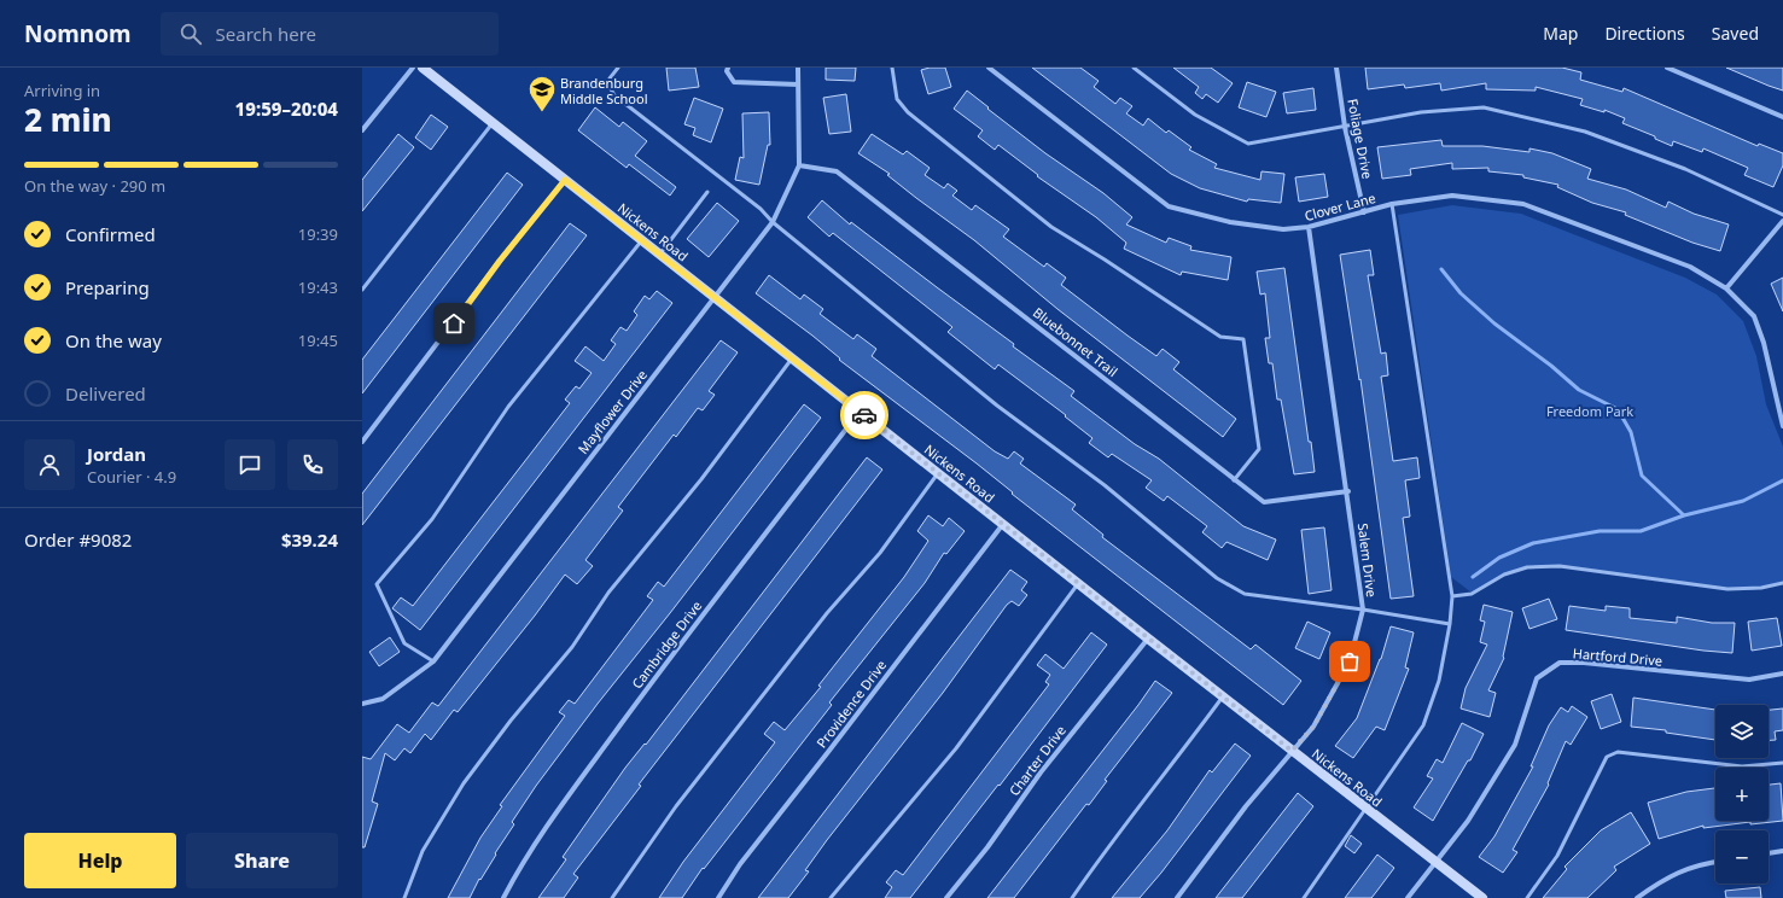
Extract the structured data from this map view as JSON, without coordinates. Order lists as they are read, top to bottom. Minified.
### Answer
{"streets":{"street":["Foliage Drive","Clover Lane","Nickens Road","Bluebonnet Trail","Mayflower Drive","Salem Drive","Cambridge Drive","Hartford Drive","Providence Drive","Charter Drive"]},"crossings":[["Foliage Drive","Clover Lane"],["Clover Lane","Salem Drive"],["Nickens Road","Mayflower Drive"],["Nickens Road","Salem Drive"],["Nickens Road","Cambridge Drive"],["Nickens Road","Hartford Drive"],["Nickens Road","Providence Drive"],["Nickens Road","Charter Drive"],["Bluebonnet Trail","Mayflower Drive"],["Bluebonnet Trail","Salem Drive"]],"parks":["Freedom Park"],"places":{"school or university":["Brandenburg Middle School"]},"page":{"header":"Nomnom","search":"Search here","nav":["Map","Directions","Saved"],"heading":["2 min","Arriving in","19:59–20:04"],"panel":["Jordan","Courier · 4.9","Order #9082","$39.24"],"bar":"On the way · 290 m","list":[["Confirmed","19:39"],["Preparing","19:43"],["On the way","19:45"],"Delivered"],"map_buttons":["+","−"],"buttons":["Help","Share"]}}
